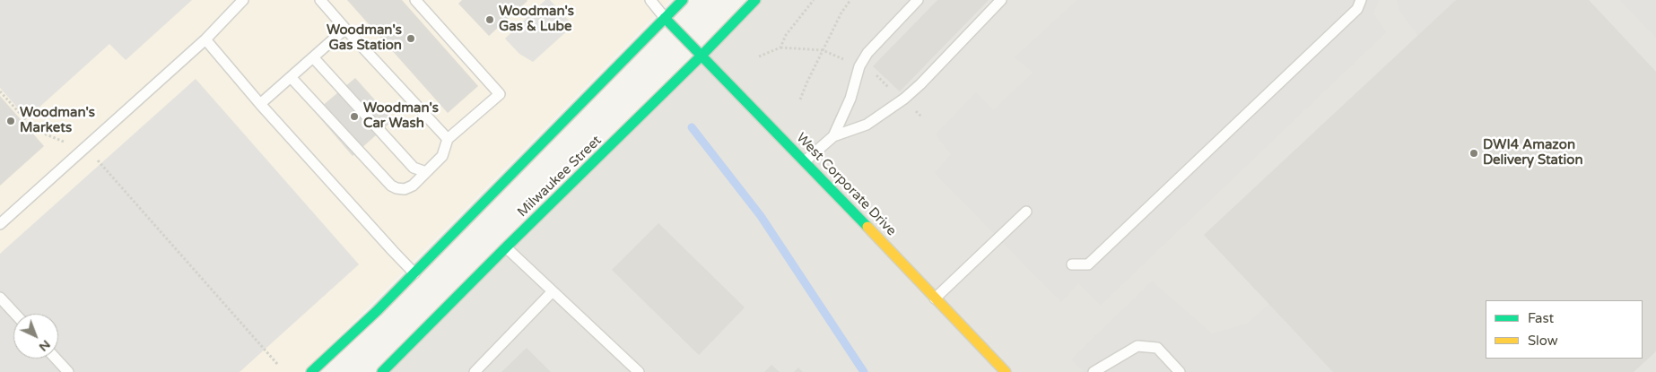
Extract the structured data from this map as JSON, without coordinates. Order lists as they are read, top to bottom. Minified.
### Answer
{"streets":{"street":["Milwaukee Street","West Corporate Drive"]},"crossings":[["Milwaukee Street","West Corporate Drive"]],"places":["Woodman's Gas & Lube","Woodman's Gas Station","Woodman's Car Wash","Woodman's Markets","DWI4 Amazon Delivery Station"],"legend":["Fast","Slow"],"north":"bottom right"}
